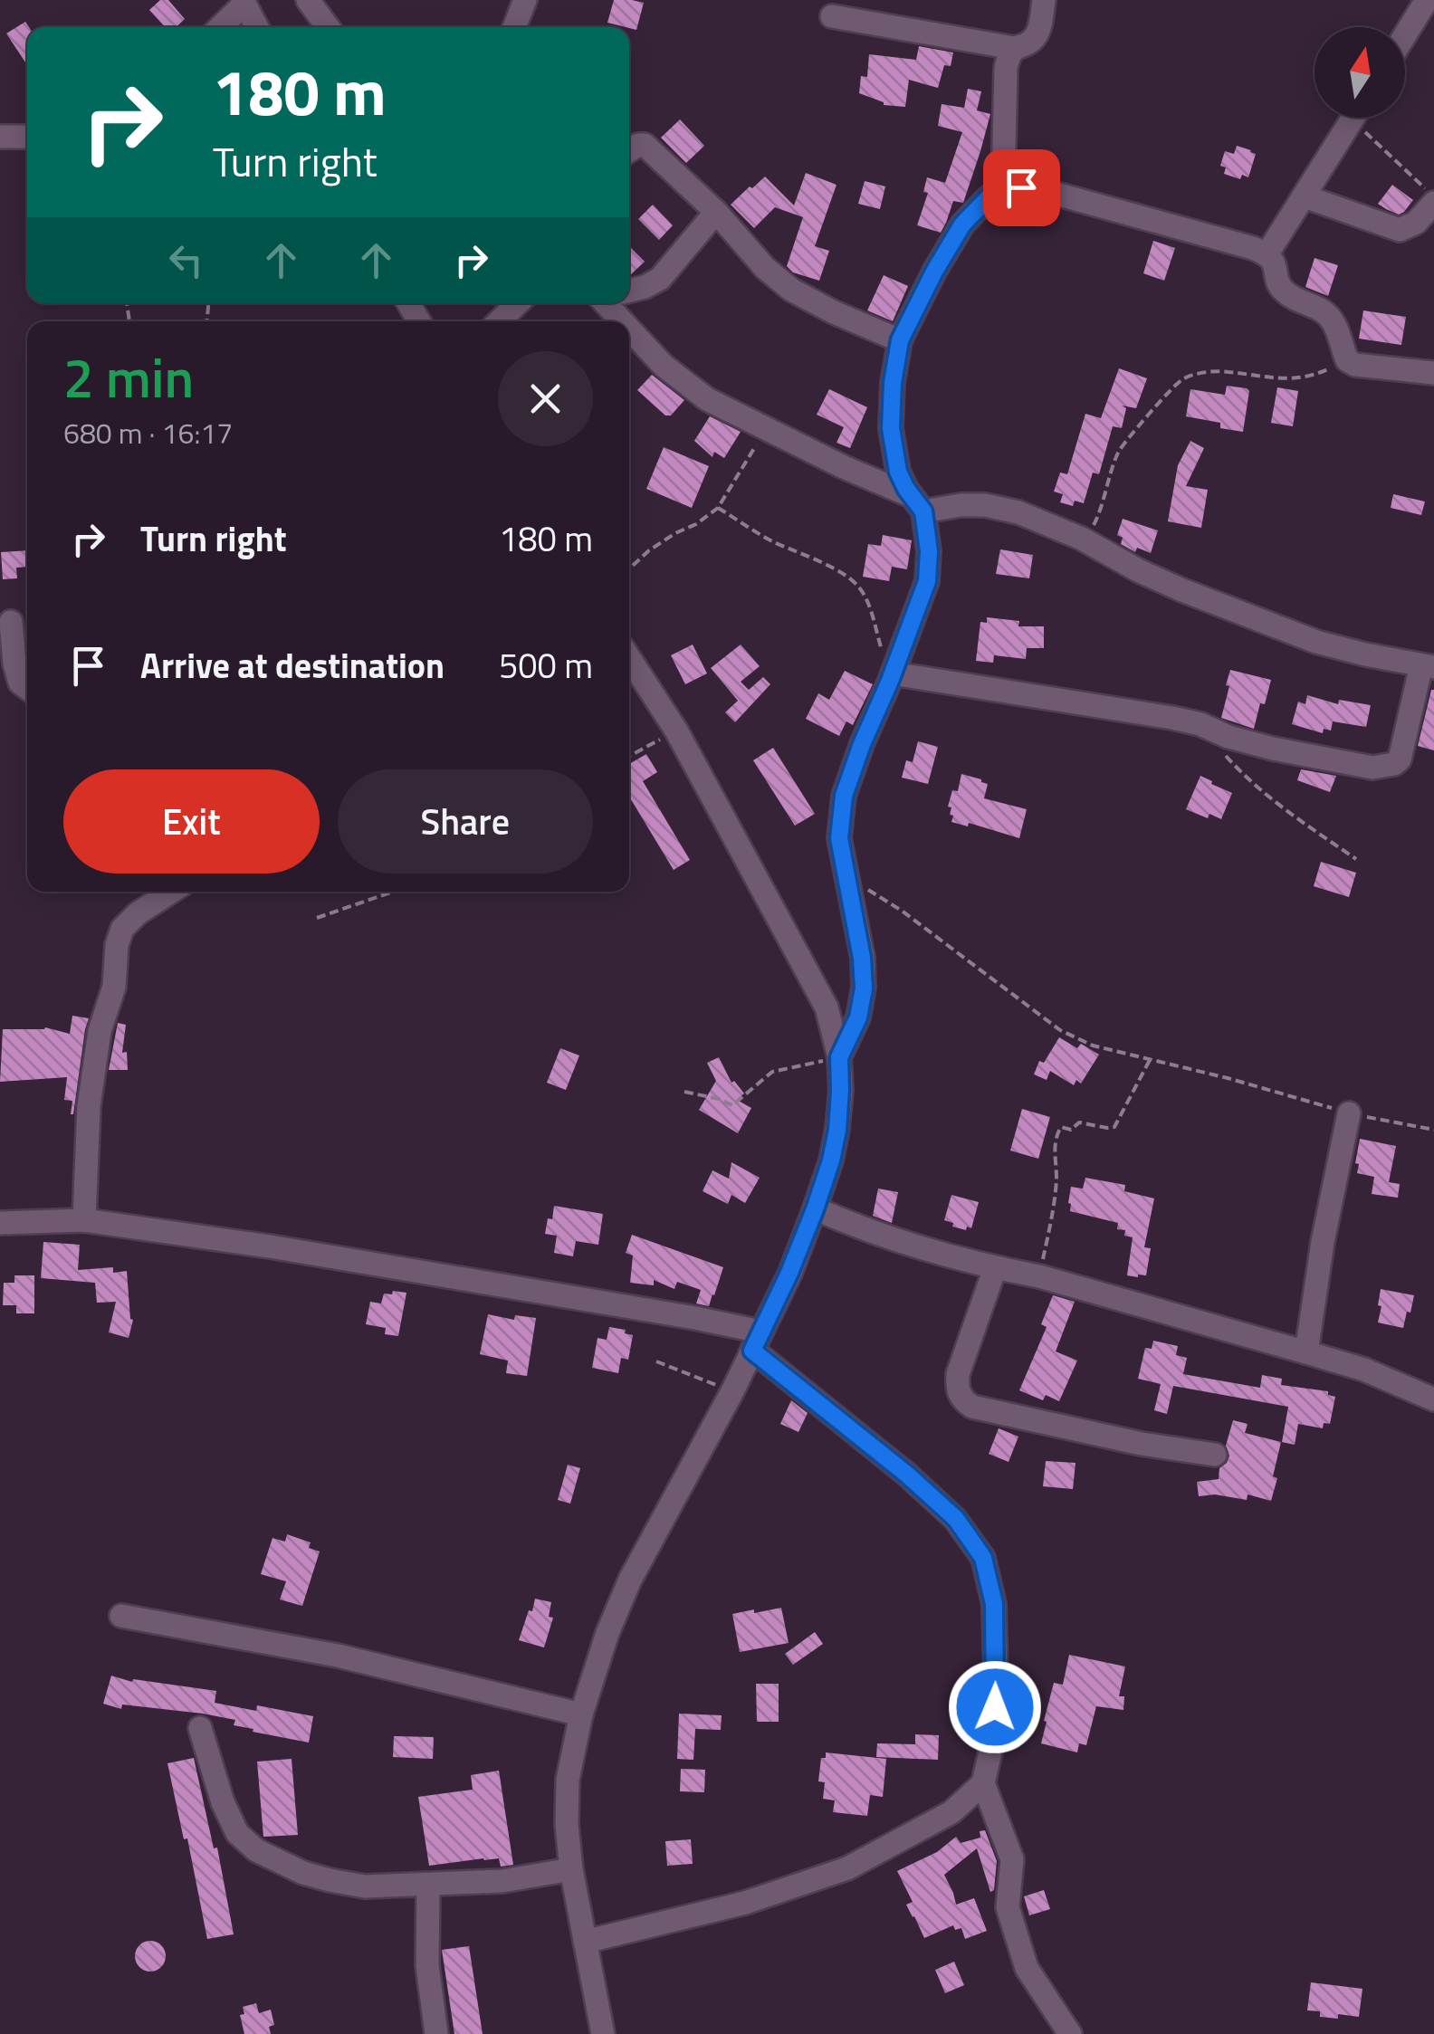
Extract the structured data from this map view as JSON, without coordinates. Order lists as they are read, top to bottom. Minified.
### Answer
{"north":"top","page":{"turn":["180 m","Turn right"],"heading":["2 min","680 m · 16:17"],"list":[{"name":"Turn right","value":"180 m"},{"name":"Arrive at destination","value":"500 m"}],"buttons":["Exit","Share"]}}
